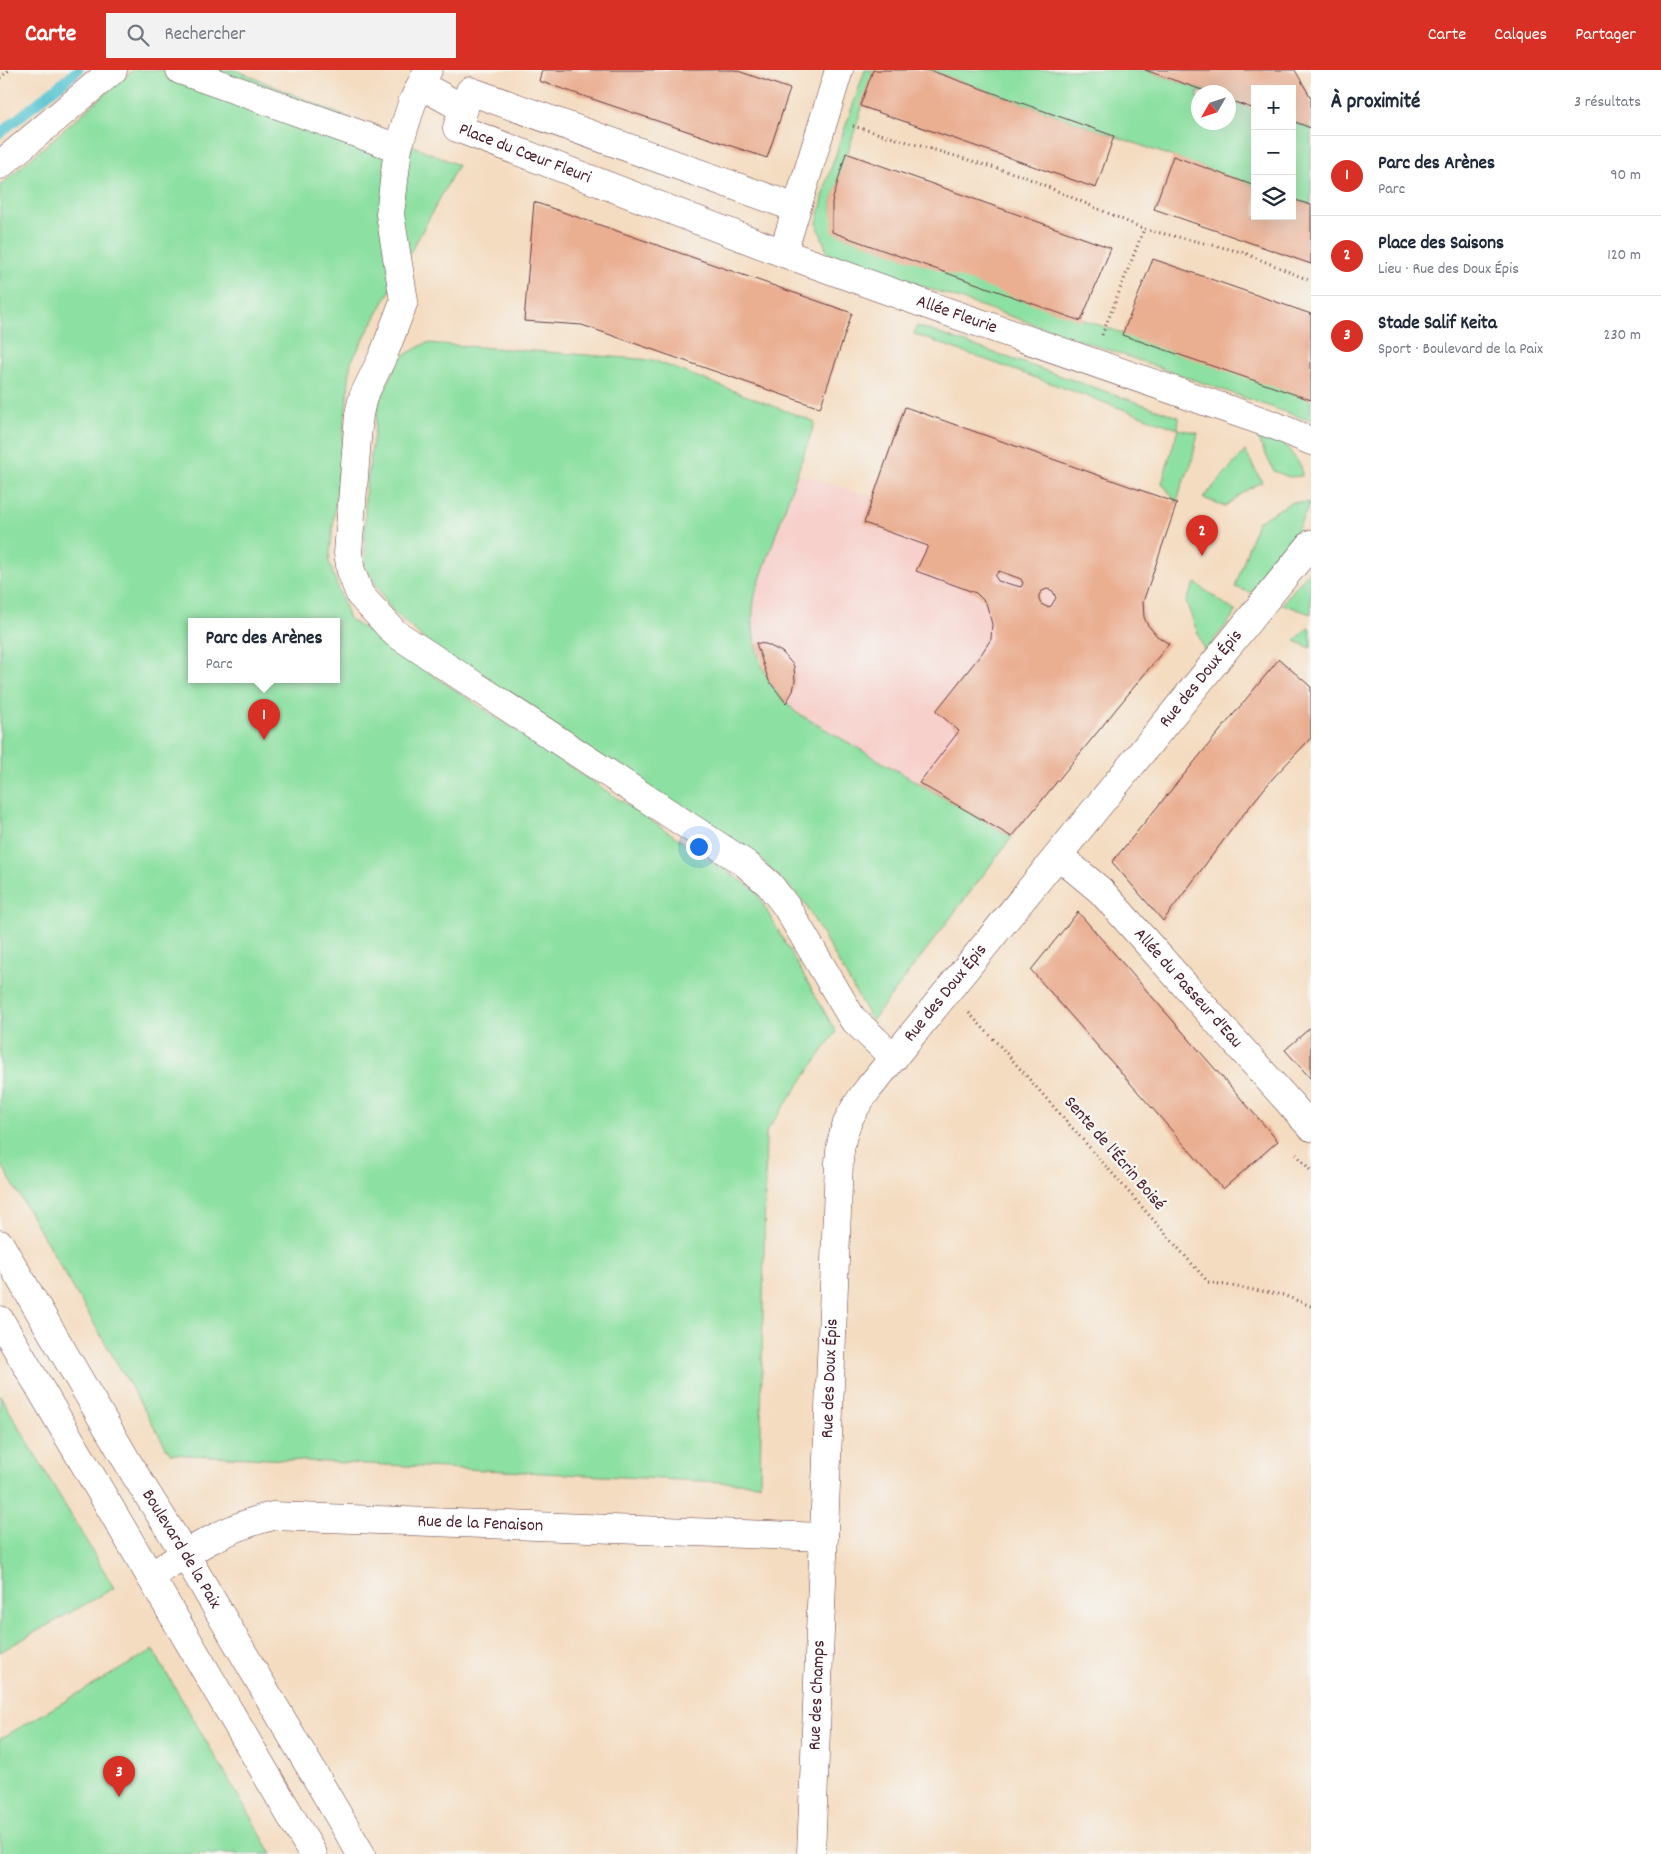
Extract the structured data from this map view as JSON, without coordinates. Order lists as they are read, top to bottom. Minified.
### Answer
{"streets":{"street":["Place du Cœur Fleuri","Allée Fleurie","Rue des Doux Épis","Allée du Passeur d'Eau","Rue de la Fenaison","Boulevard de la Paix","Rue des Champs"],"path":["Sente de l'Écrin Boisé"]},"crossings":[["Place du Cœur Fleuri","Allée Fleurie"],["Rue des Doux Épis","Allée du Passeur d'Eau"],["Rue des Doux Épis","Sente de l'Écrin Boisé"],["Rue des Doux Épis","Rue de la Fenaison"],["Rue des Doux Épis","Rue des Champs"],["Rue de la Fenaison","Boulevard de la Paix"],["Rue de la Fenaison","Rue des Champs"]],"north":"bottom left","page":{"header":"Carte","search":"Rechercher","nav":["Carte","Calques","Partager"],"heading":["À proximité","3 résultats"],"map_buttons":["+","−"],"list":[{"mark":"1","name":"Parc des Arènes","note":"Parc","value":"90 m"},{"mark":"2","name":"Place des Saisons","note":"Lieu · Rue des Doux Épis","value":"120 m"},{"mark":"3","name":"Stade Salif Keita","note":"Sport · Boulevard de la Paix","value":"230 m"}],"pins":["2","1","3"],"popup":["Parc des Arènes","Parc"]}}
